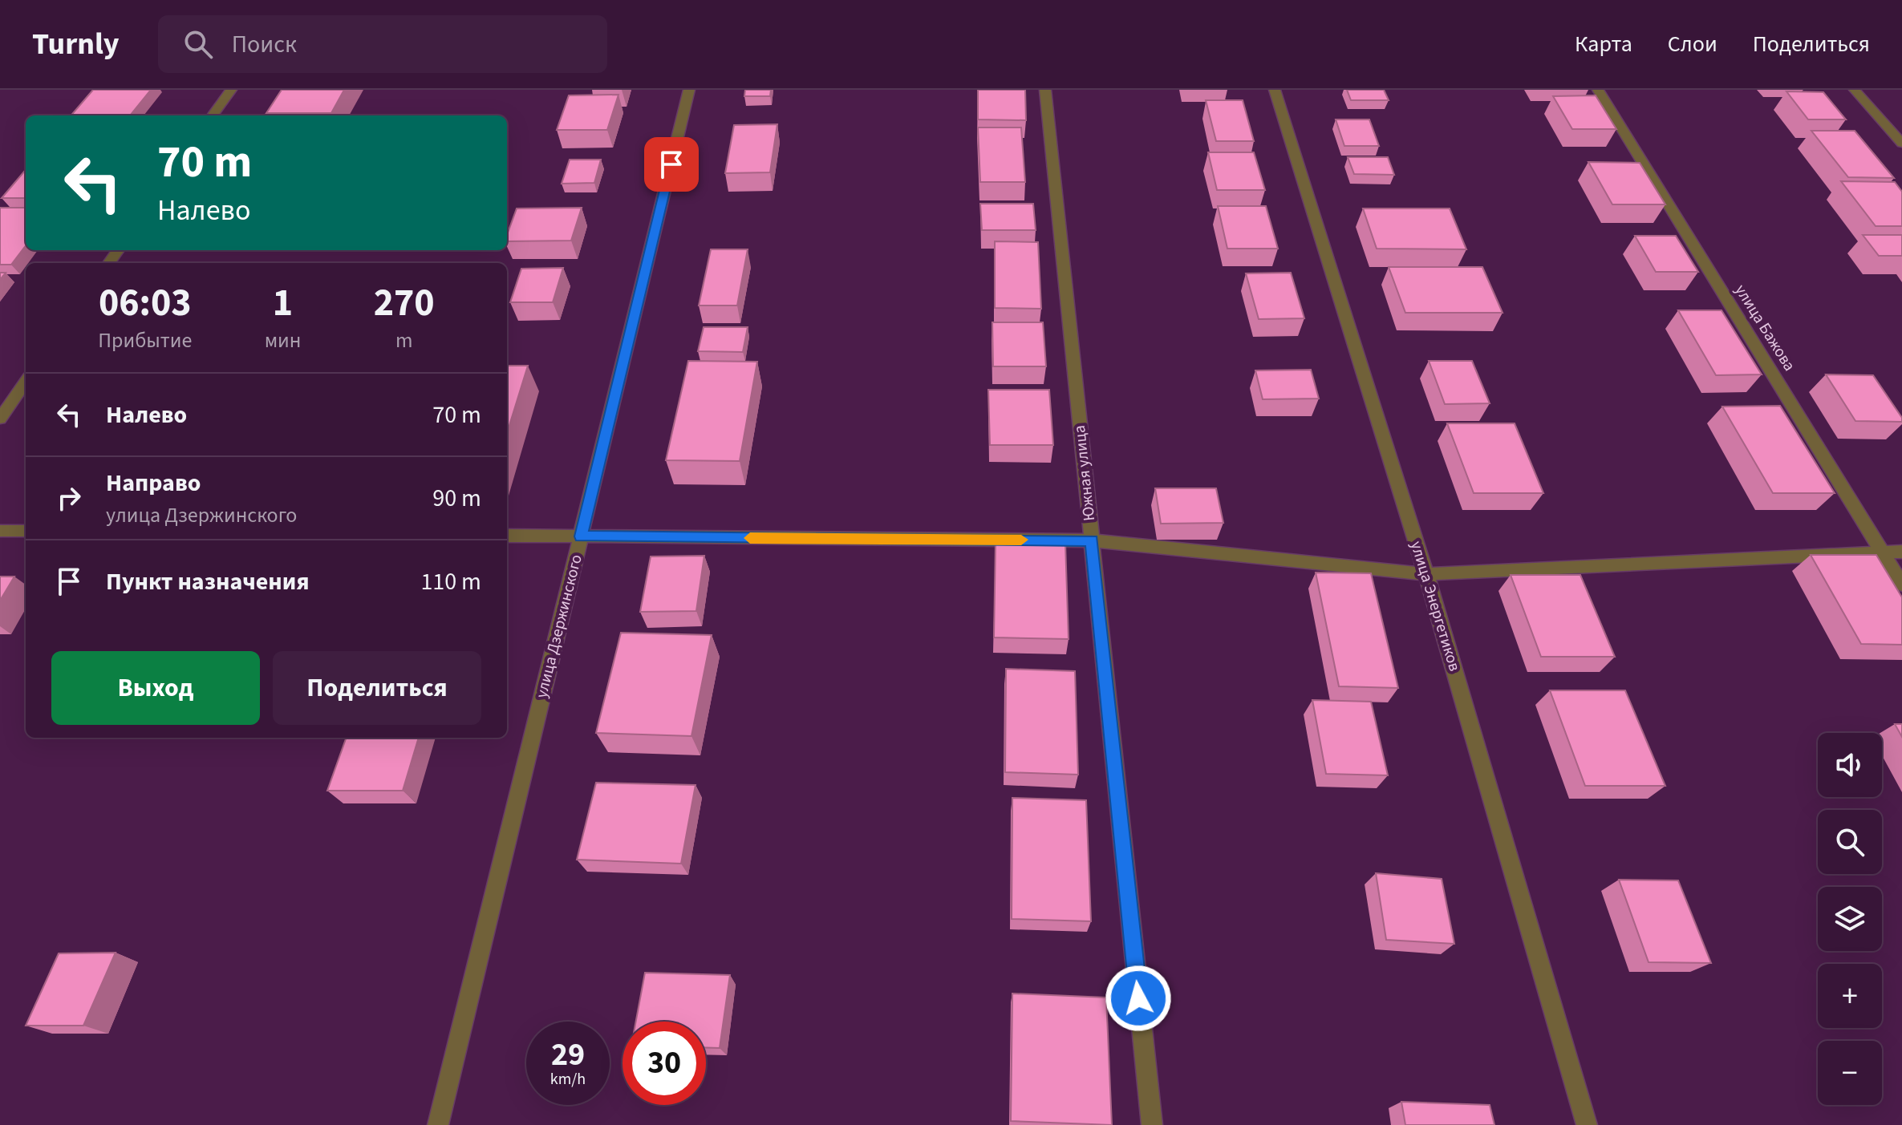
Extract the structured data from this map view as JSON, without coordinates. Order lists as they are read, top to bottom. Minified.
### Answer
{"streets":{"street":["улица Бажова","Южная улица","улица Энергетиков","улица Дзержинского"]},"page":{"header":"Turnly","search":"Поиск","nav":["Карта","Слои","Поделиться"],"turn":["70 m","Налево"],"eta":["06:03","Прибытие","1","мин","270","m"],"list":[{"name":"Налево","value":"70 m"},{"name":"Направо","note":"улица Дзержинского","value":"90 m"},{"name":"Пункт назначения","value":"110 m"}],"buttons":["Выход","Поделиться"],"map_buttons":["+","−"],"speed":"29 km/h","limit":"30"}}
